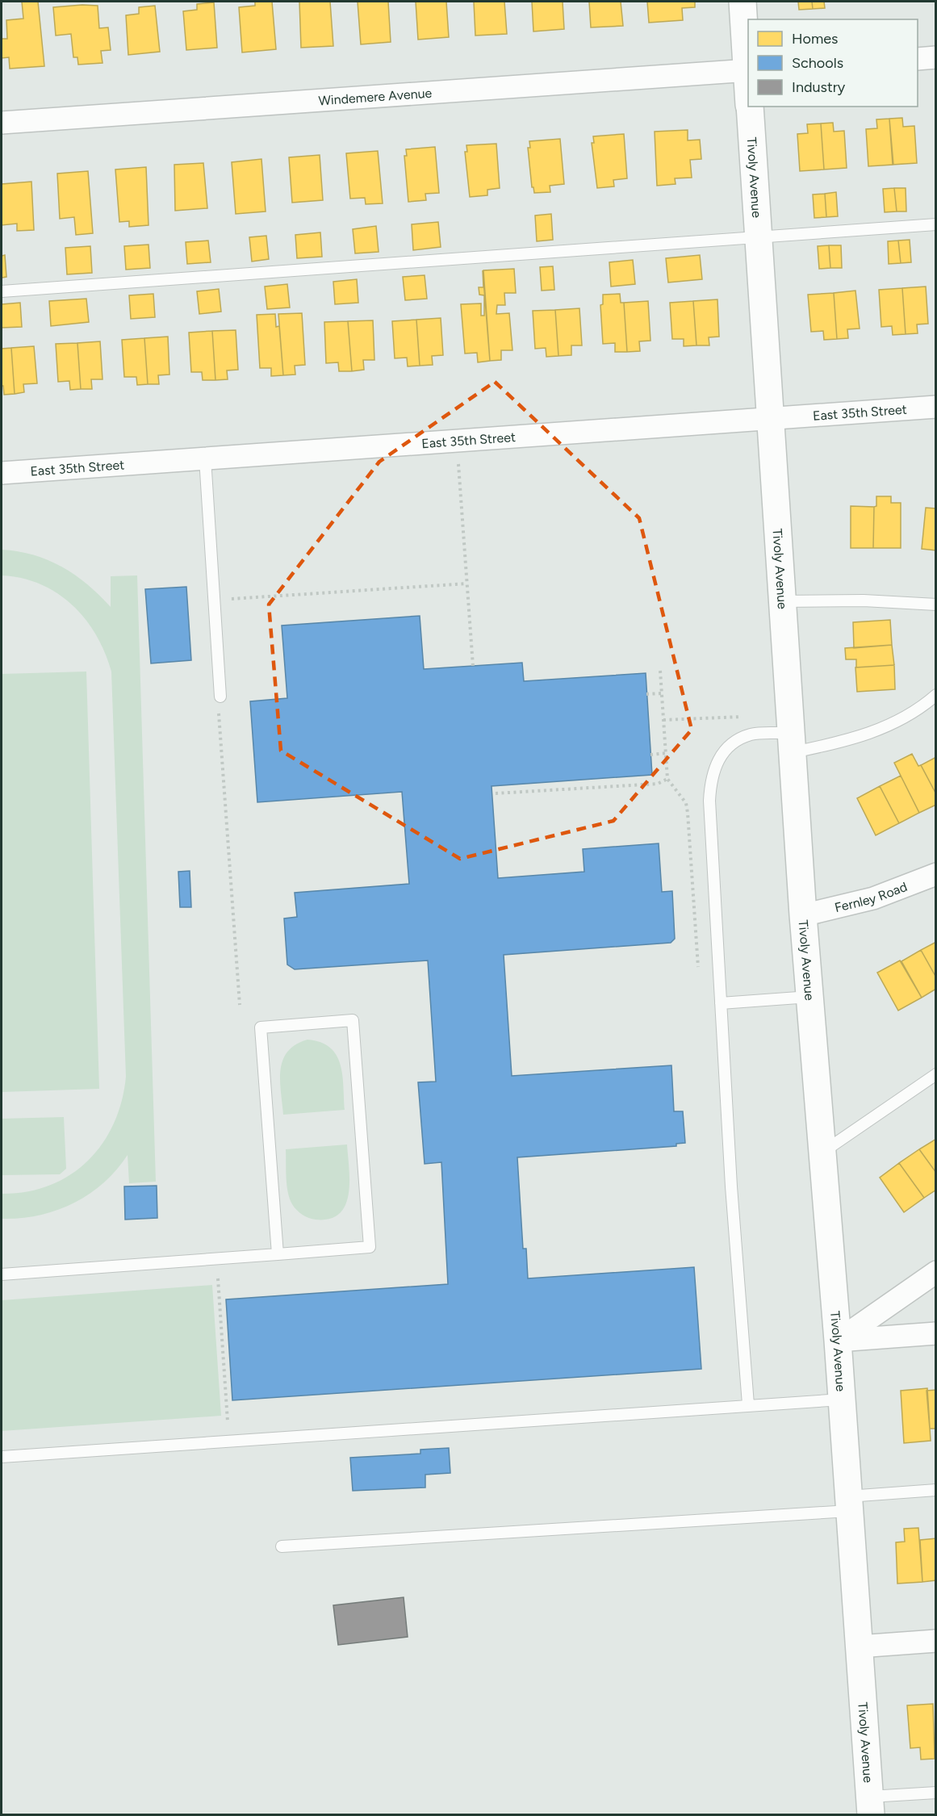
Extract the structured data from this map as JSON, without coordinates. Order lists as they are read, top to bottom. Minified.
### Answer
{"streets":{"street":["Windemere Avenue","Tivoly Avenue","East 35th Street","Fernley Road"]},"crossings":[["Windemere Avenue","Tivoly Avenue"],["Tivoly Avenue","East 35th Street"],["Tivoly Avenue","Fernley Road"]],"legend":["Homes","Schools","Industry"]}
